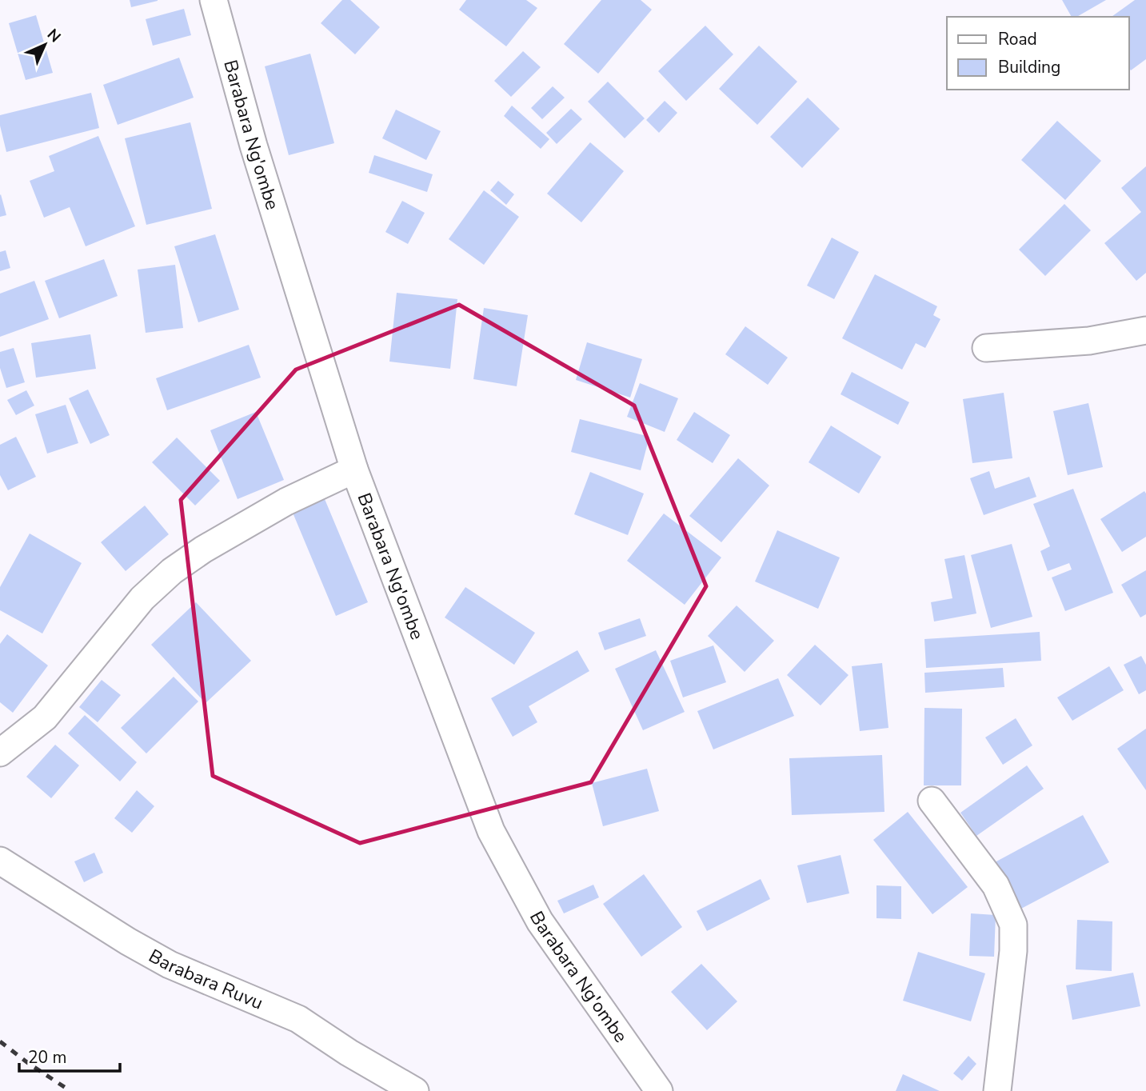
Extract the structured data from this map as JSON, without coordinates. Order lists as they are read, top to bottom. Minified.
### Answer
{"streets":{"street":["Barabara Ng'ombe","Barabara Ruvu"]},"legend":["Road","Building"],"scale_bar":"20 m","north":"top right"}
